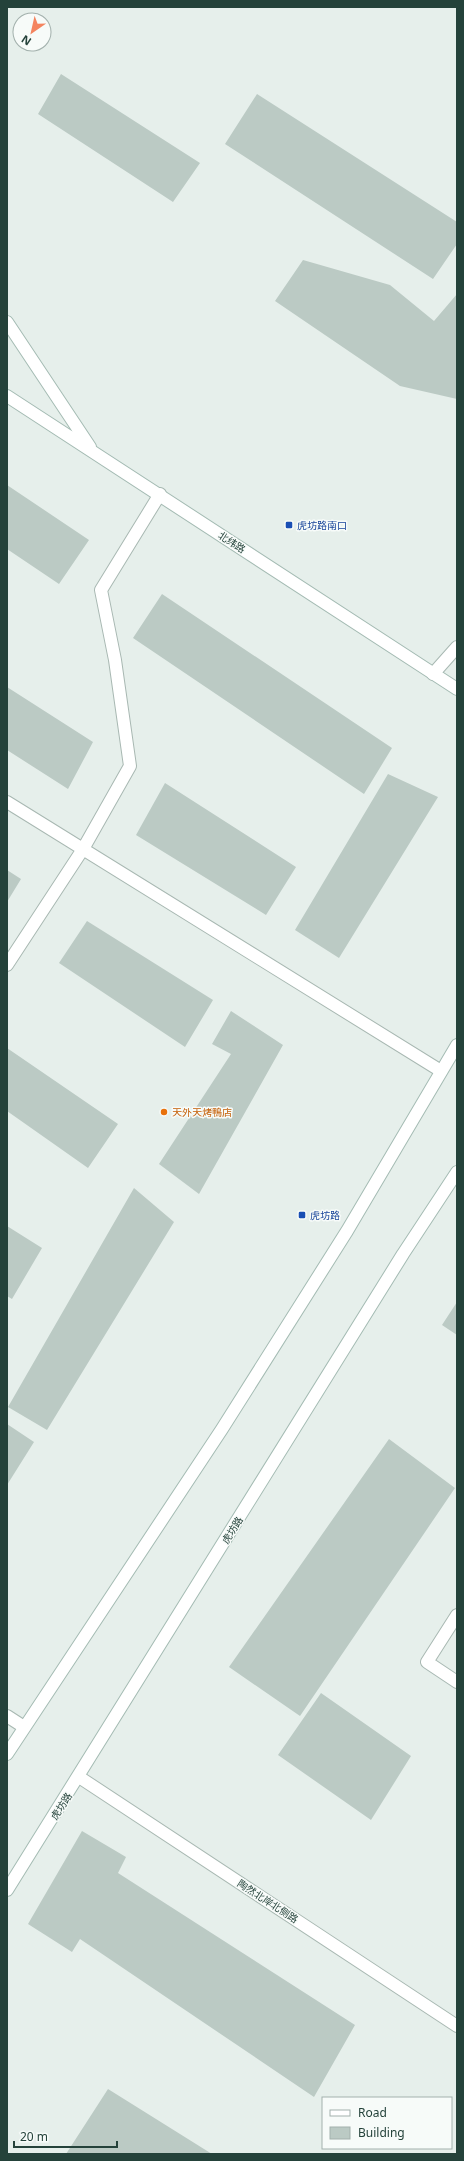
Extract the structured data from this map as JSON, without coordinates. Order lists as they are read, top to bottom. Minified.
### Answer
{"streets":{"street":["北纬路","虎坊路","陶然北岸北侧路"]},"crossings":[["虎坊路","陶然北岸北侧路"]],"places":{"transit":["虎坊路南口","虎坊路"],"other":["天外天烤鴨店"]},"legend":["Road","Building"],"scale_bar":"20 m","north":"bottom left"}
